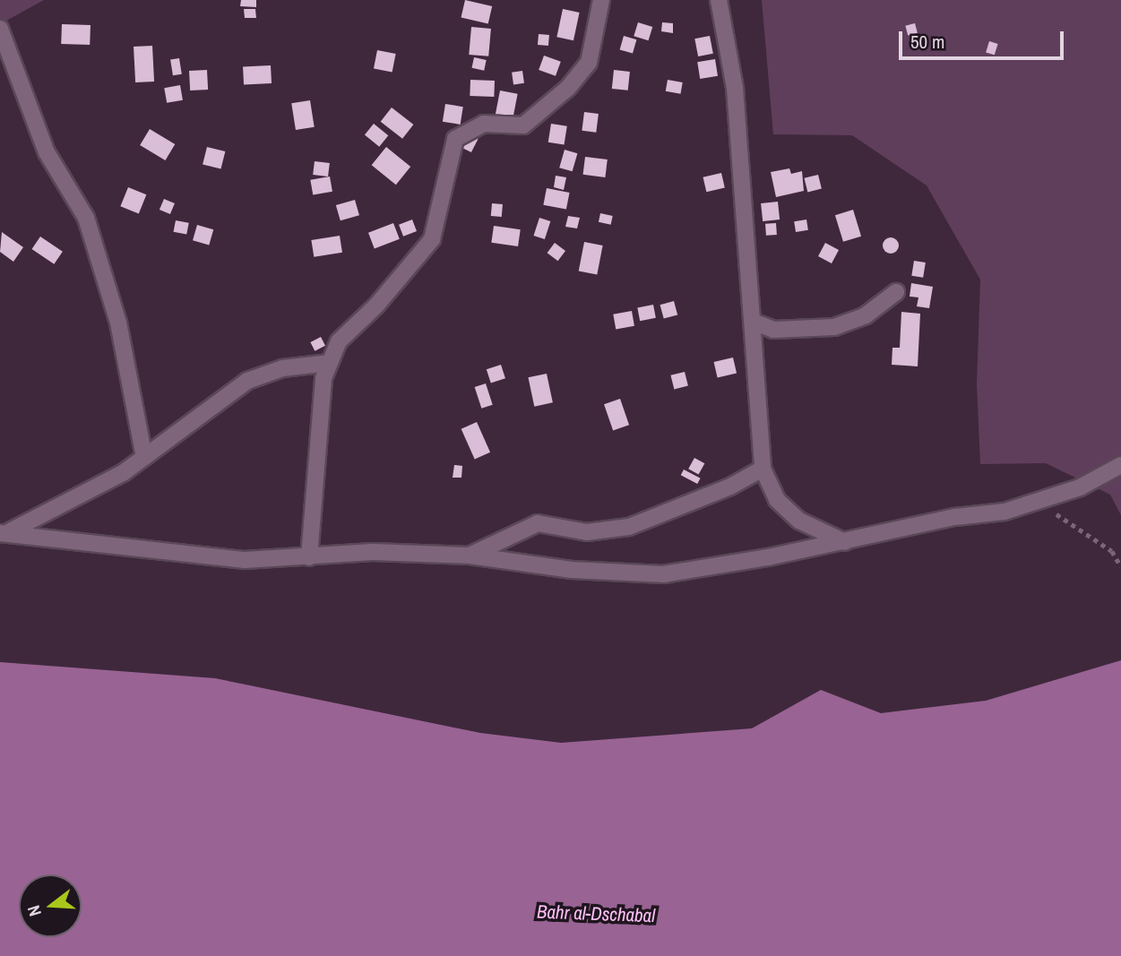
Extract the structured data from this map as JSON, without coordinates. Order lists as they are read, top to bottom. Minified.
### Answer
{"water":["Bahr al-Dschabal"],"scale_bar":"50 m","north":"left"}
